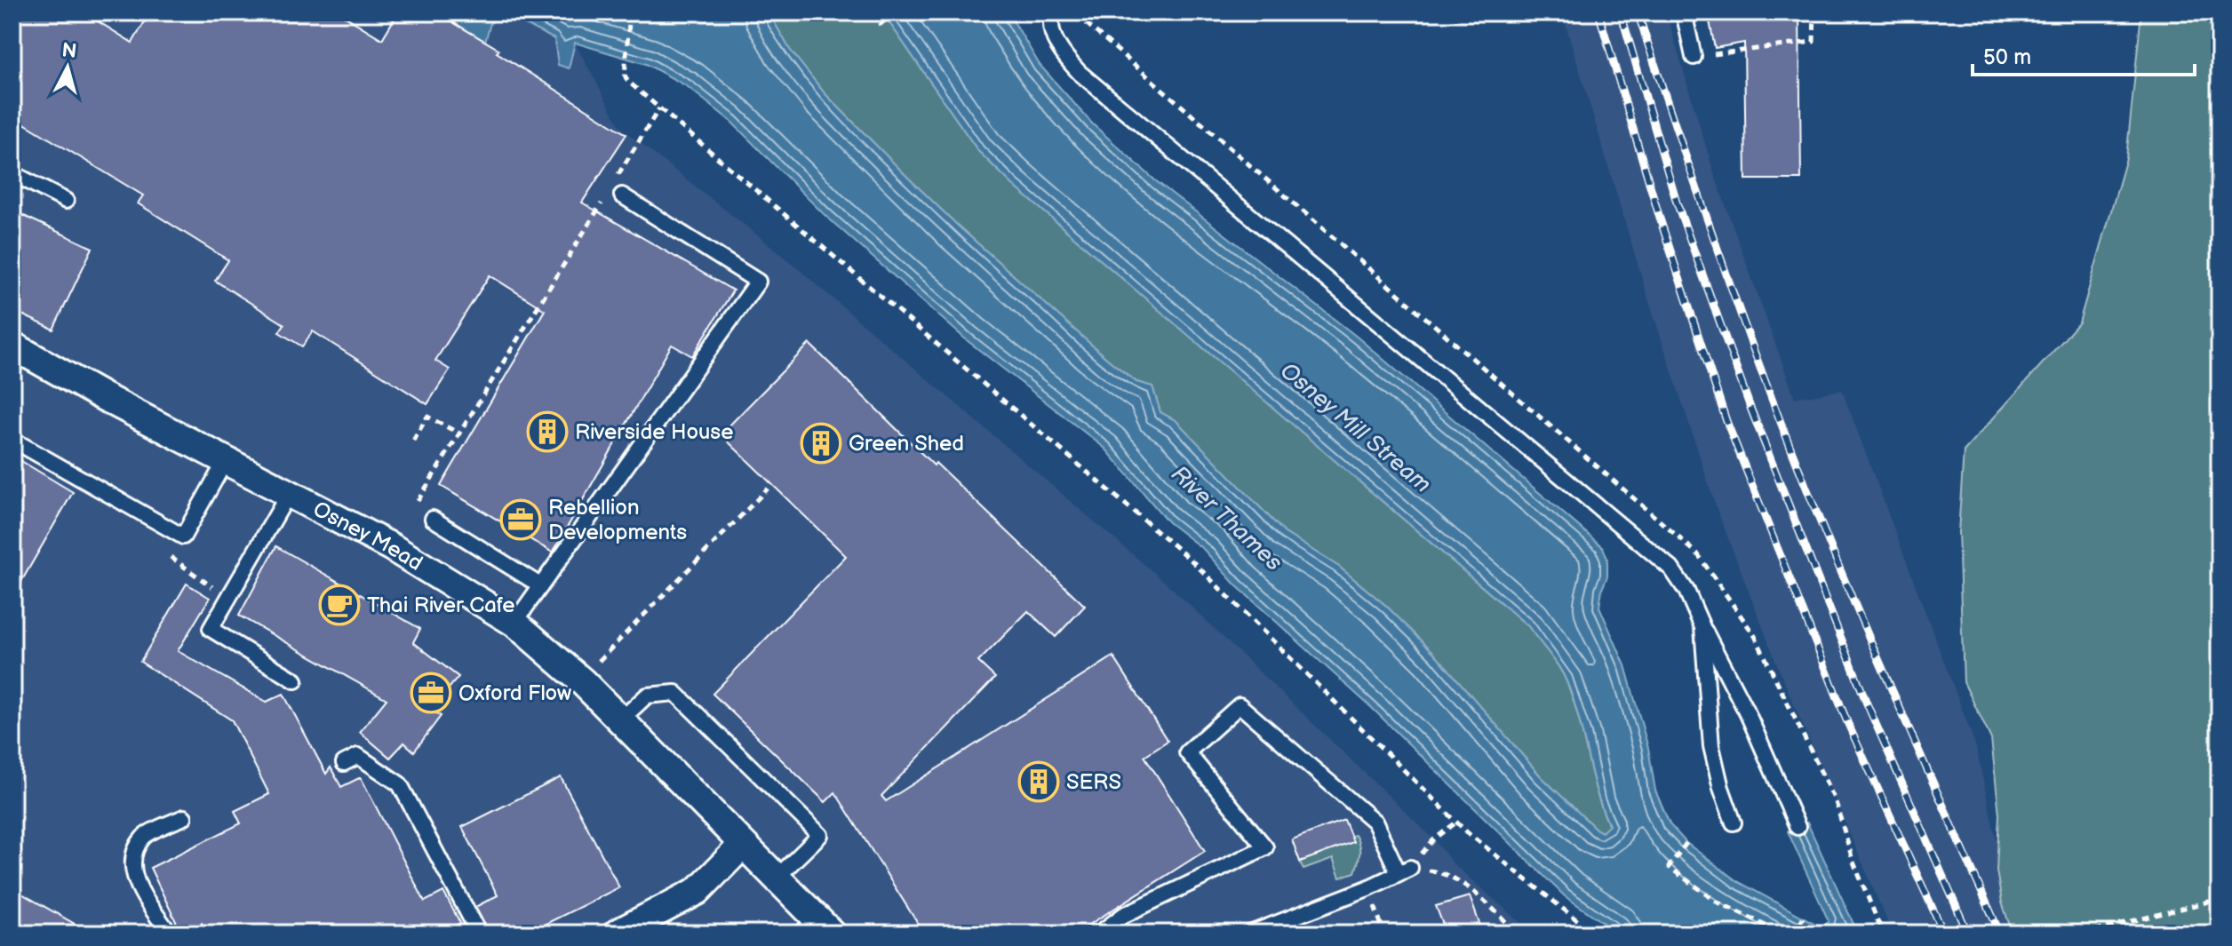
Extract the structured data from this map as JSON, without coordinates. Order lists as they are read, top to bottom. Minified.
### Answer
{"streets":{"street":["Osney Mead"]},"water":["Osney Mill Stream","River Thames"],"places":{"building":["Riverside House","Green Shed","SERS"],"office":["Rebellion Developments","Oxford Flow"],"cafe":["Thai River Cafe"]},"scale_bar":"50 m","north":"top"}
